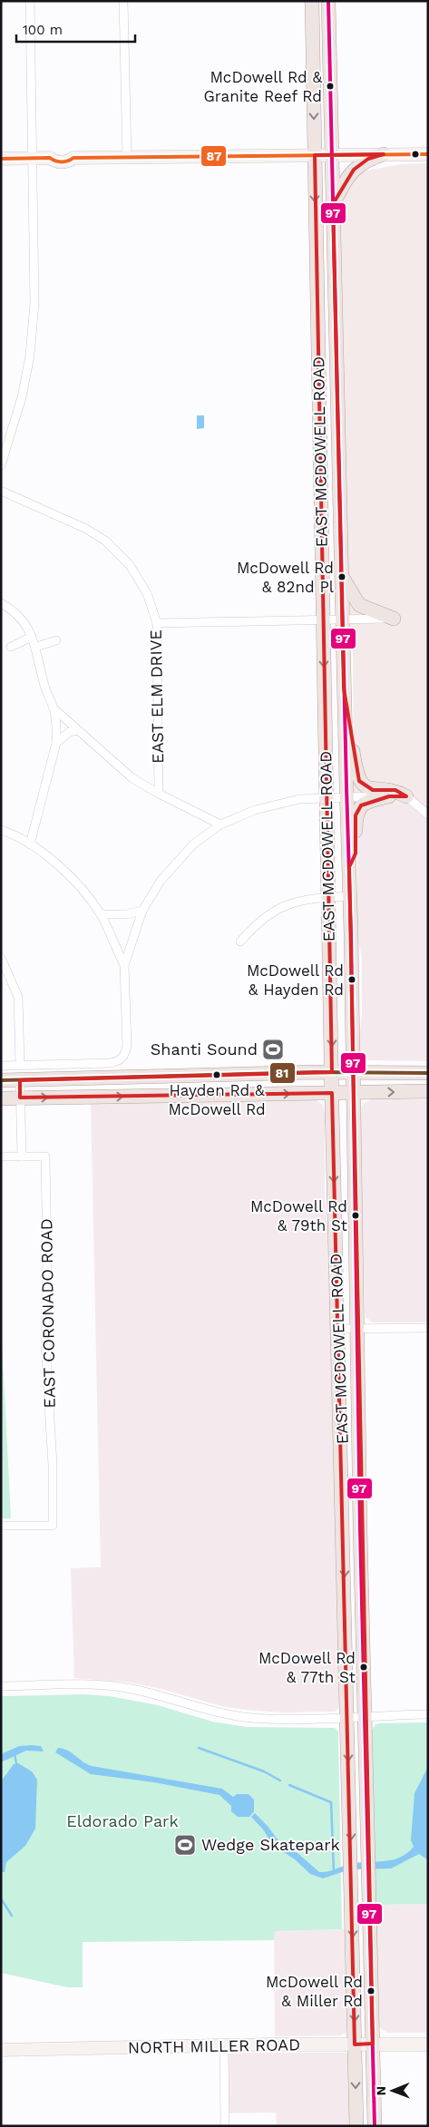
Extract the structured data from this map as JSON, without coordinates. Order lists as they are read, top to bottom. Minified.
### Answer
{"streets":{"main road":["EAST MCDOWELL ROAD"],"street":["EAST ELM DRIVE","EAST CORONADO ROAD","NORTH MILLER ROAD"]},"crossings":[["EAST MCDOWELL ROAD","NORTH MILLER ROAD"]],"parks":["Eldorado Park"],"places":{"other":["McDowell Rd & Granite Reef Rd","McDowell Rd & 82nd Pl","McDowell Rd & Hayden Rd","Hayden Rd & McDowell Rd","McDowell Rd & 79th St","McDowell Rd & 77th St","McDowell Rd & Miller Rd"],"sports":["Shanti Sound","Wedge Skatepark"]},"lines":["transit line 97","transit line 87","transit line 81"],"scale_bar":"100 m","north":"left"}
